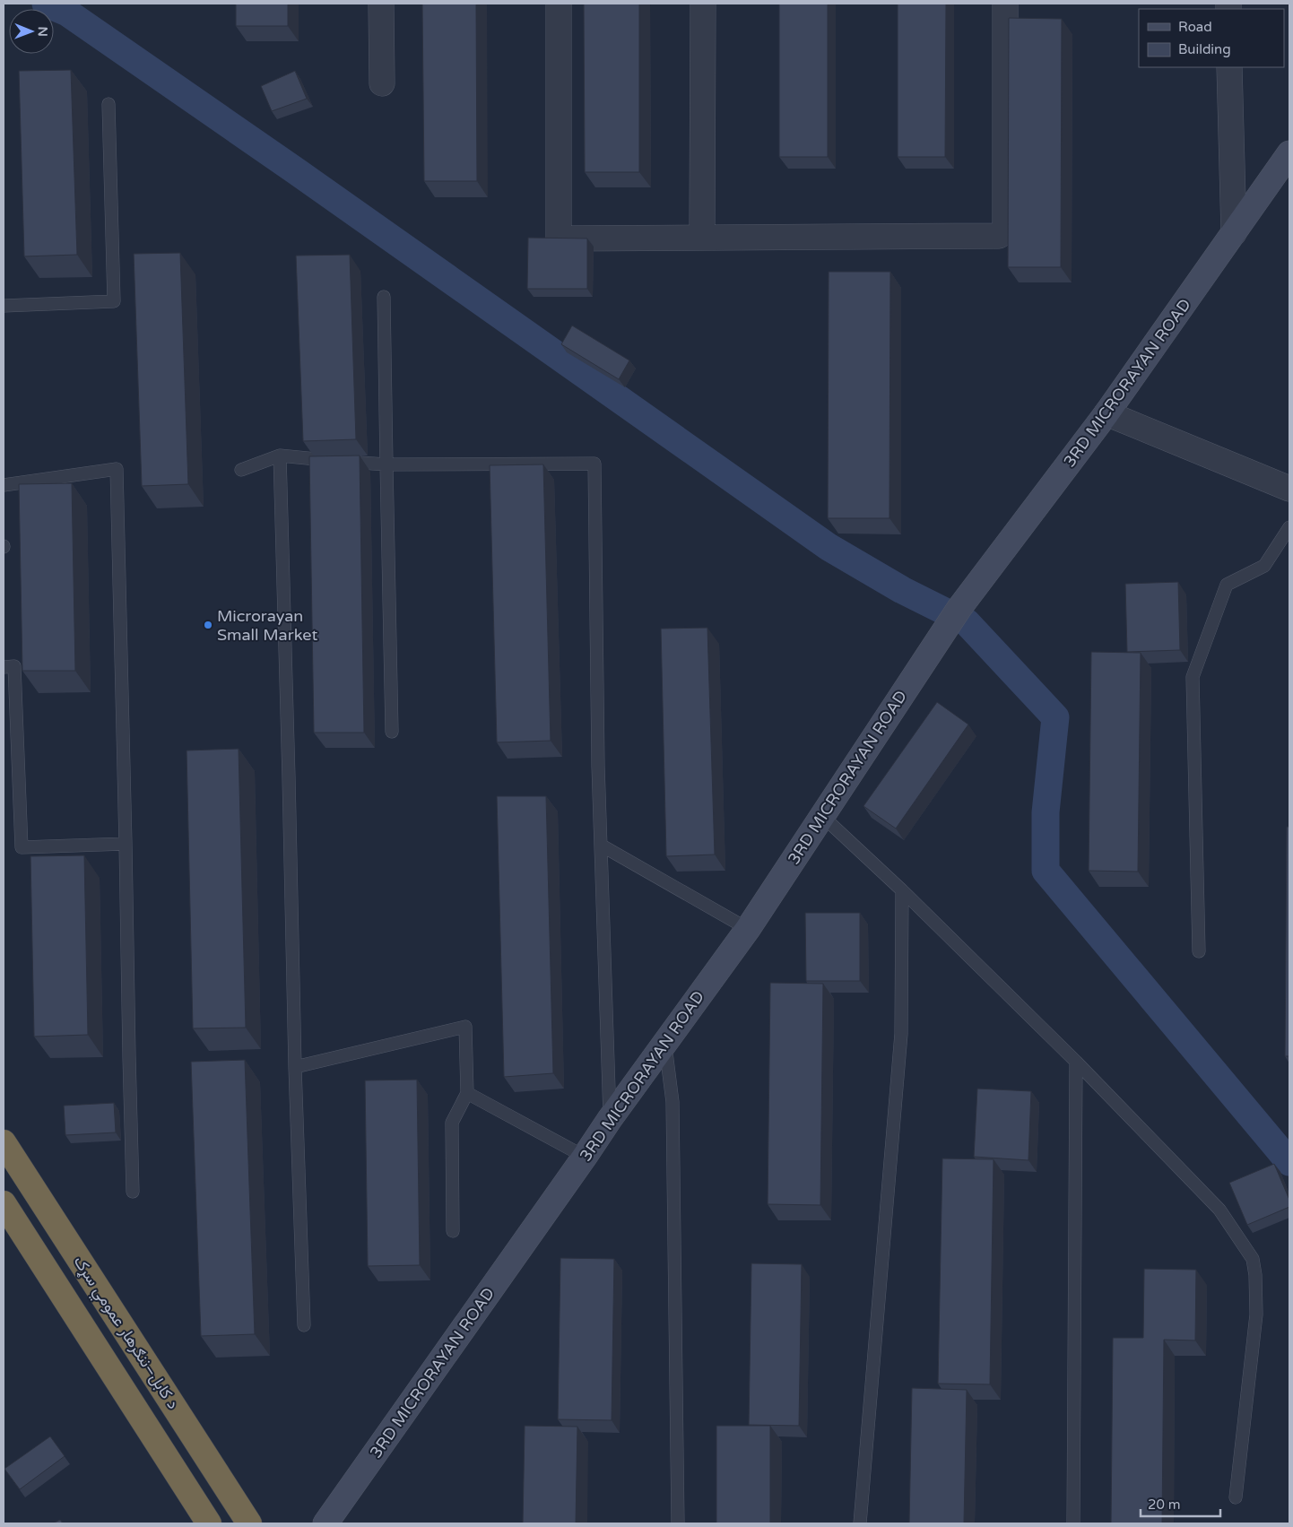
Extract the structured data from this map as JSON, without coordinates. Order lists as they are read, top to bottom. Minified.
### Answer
{"streets":{"highway":["د کابل–ننګرهار عمومي سړک"],"street":["3RD MICRORAYAN ROAD"]},"places":["Microrayan Small Market"],"legend":["Road","Building"],"scale_bar":"20 m","north":"right"}
